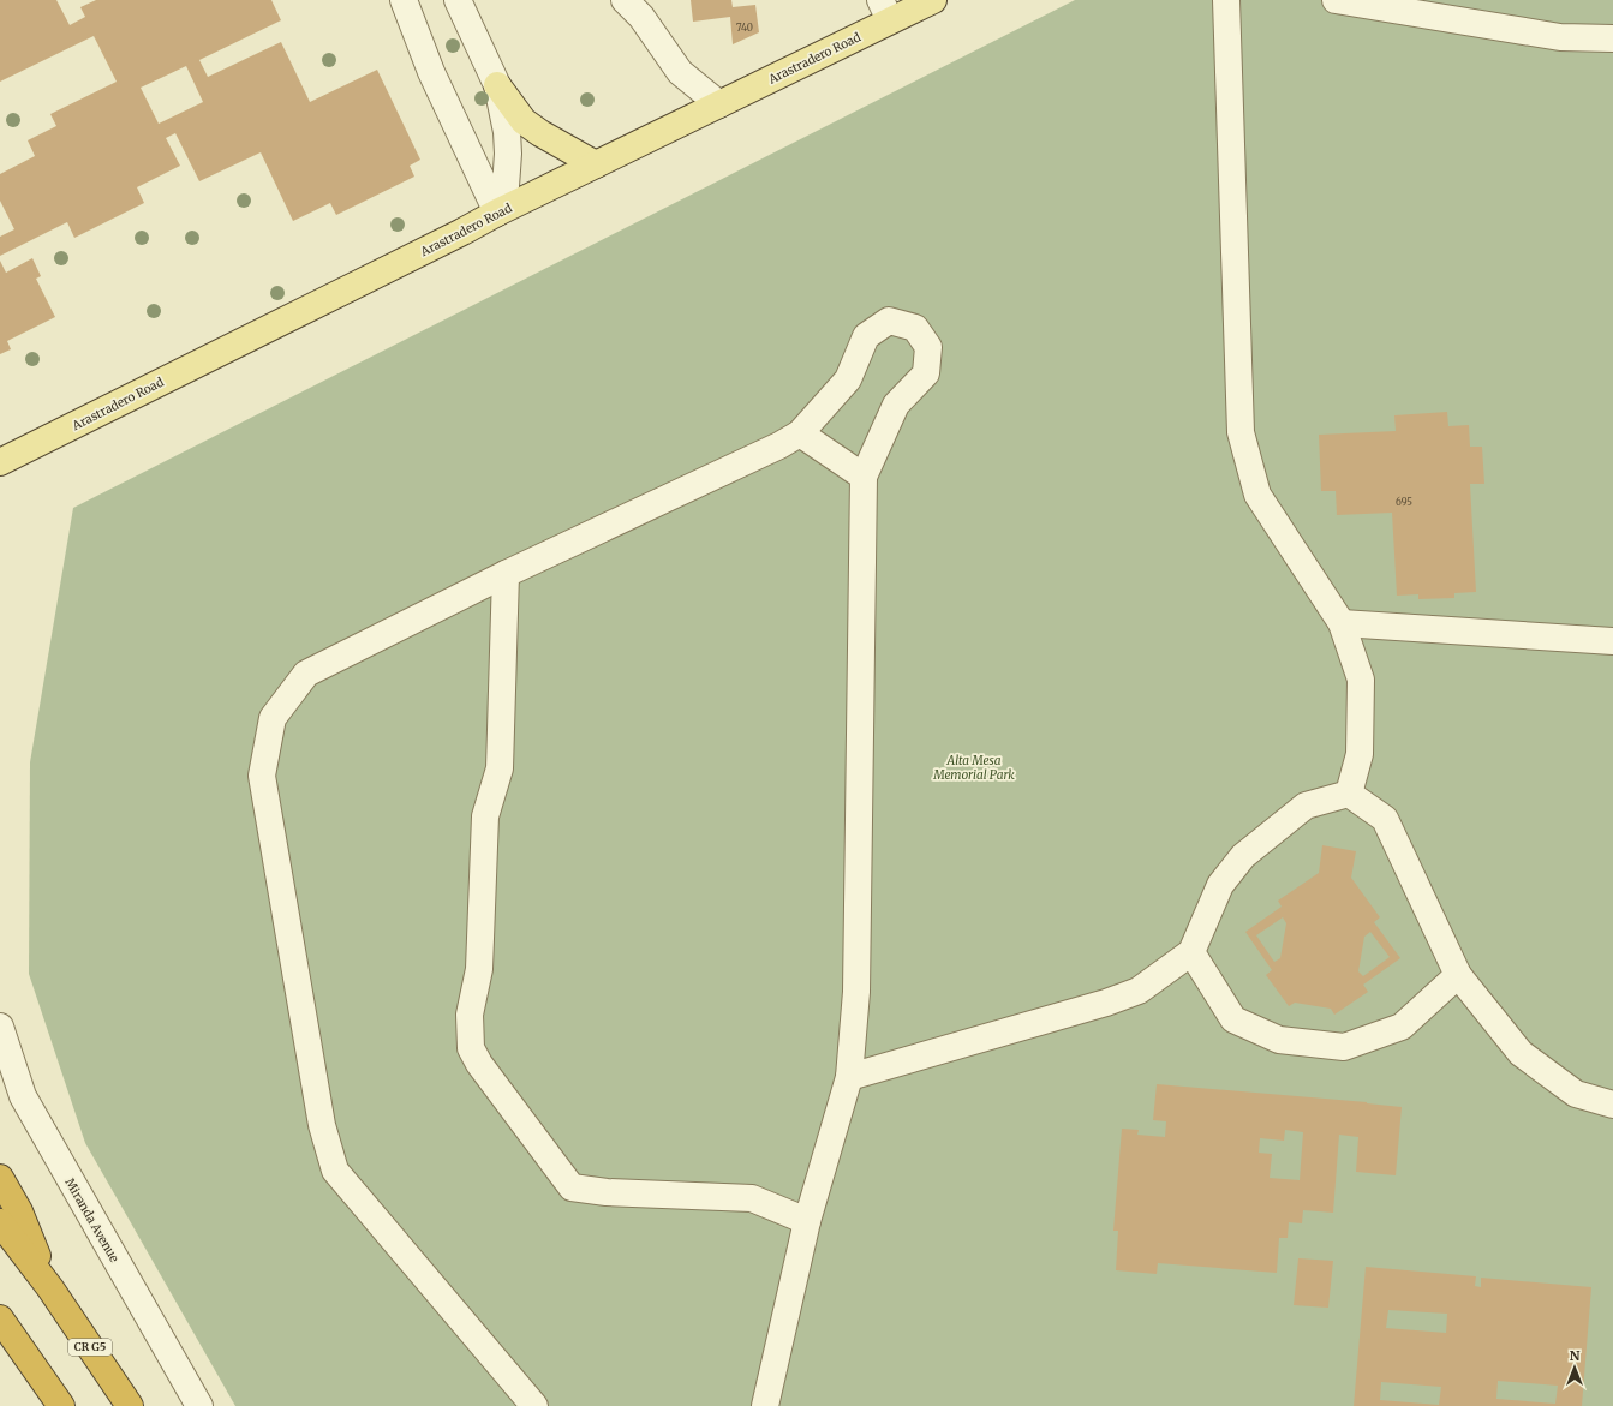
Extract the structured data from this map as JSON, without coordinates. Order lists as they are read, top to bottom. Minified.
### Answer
{"streets":{"highway":["CR G5"],"main road":["Arastradero Road"],"street":["Miranda Avenue"]},"parks":["Alta Mesa Memorial Park"],"house_numbers":["740","695"],"north":"top"}
